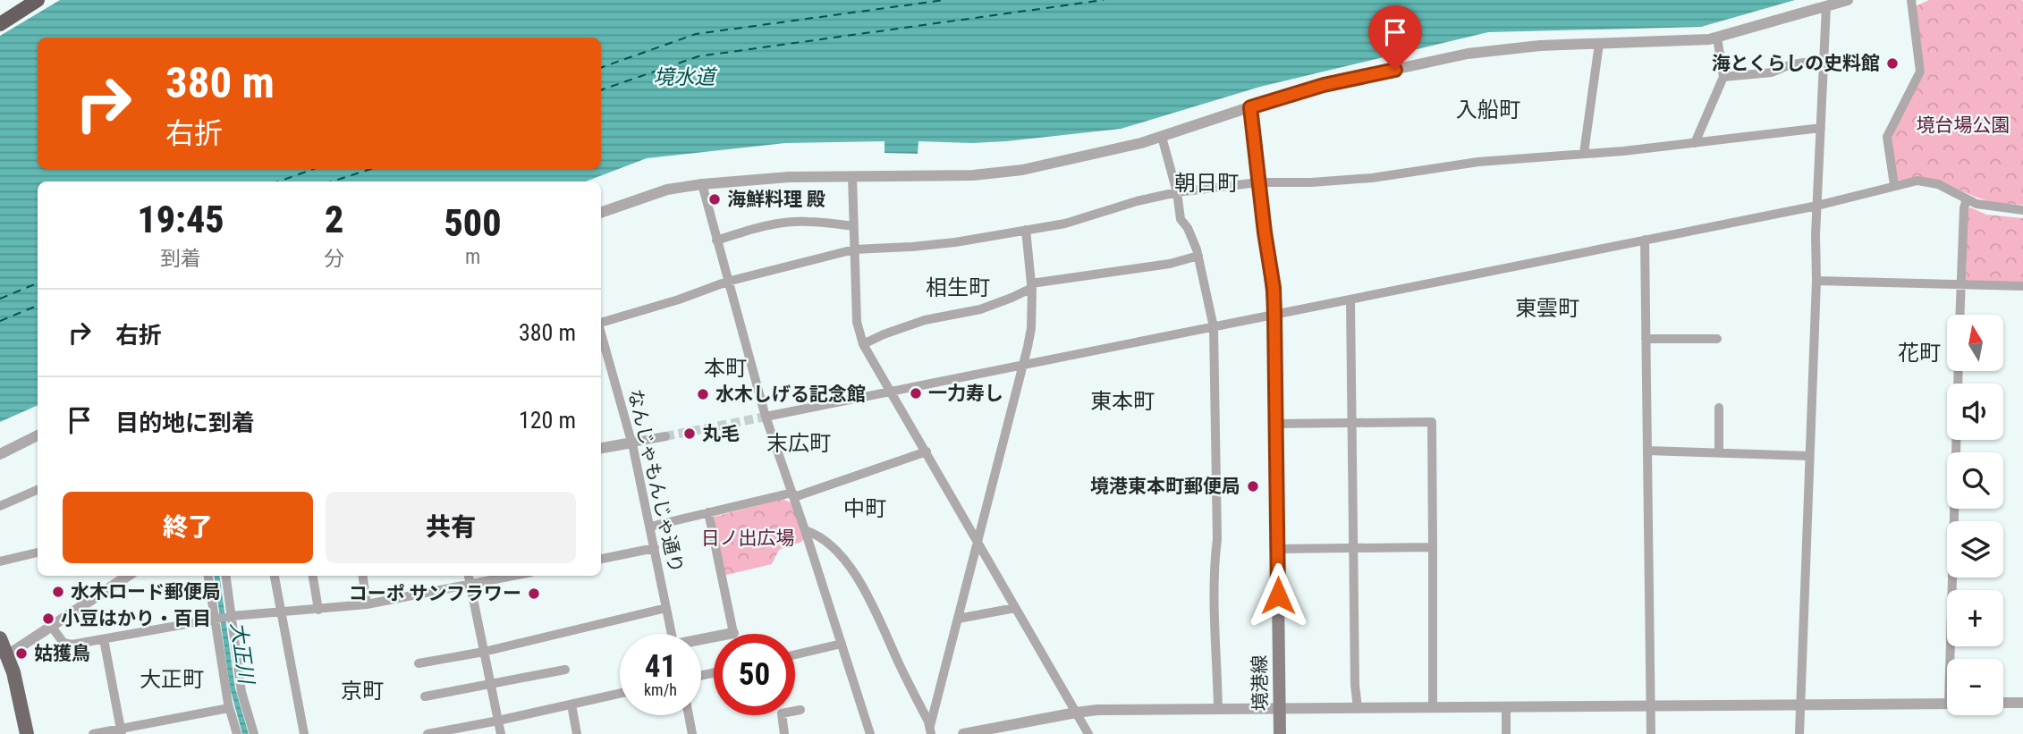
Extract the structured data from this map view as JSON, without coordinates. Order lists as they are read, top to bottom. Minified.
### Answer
{"streets":{"main road":["境港線"],"street":["なんじゃもんじゃ通り"]},"districts":["入船町","朝日町","相生町","東雲町","花町","本町","東本町","末広町","中町","大正町","京町"],"water":["境水道","大正川"],"parks":["境台場公園","日ノ出広場"],"places":["海とくらしの史料館","海鮮料理 殿","一力寿し","水木しげる記念館","丸毛","境港東本町郵便局","水木ロード郵便局","コーポ サンフラワー","小豆はかり・百目","姑獲鳥"],"north":"top","page":{"turn":["380 m","右折"],"eta":["19:45","到着","2","分","500","m"],"list":[{"name":"右折","value":"380 m"},{"name":"目的地に到着","value":"120 m"}],"map_buttons":["+","−"],"buttons":["終了","共有"],"speed":"41 km/h","limit":"50"}}
